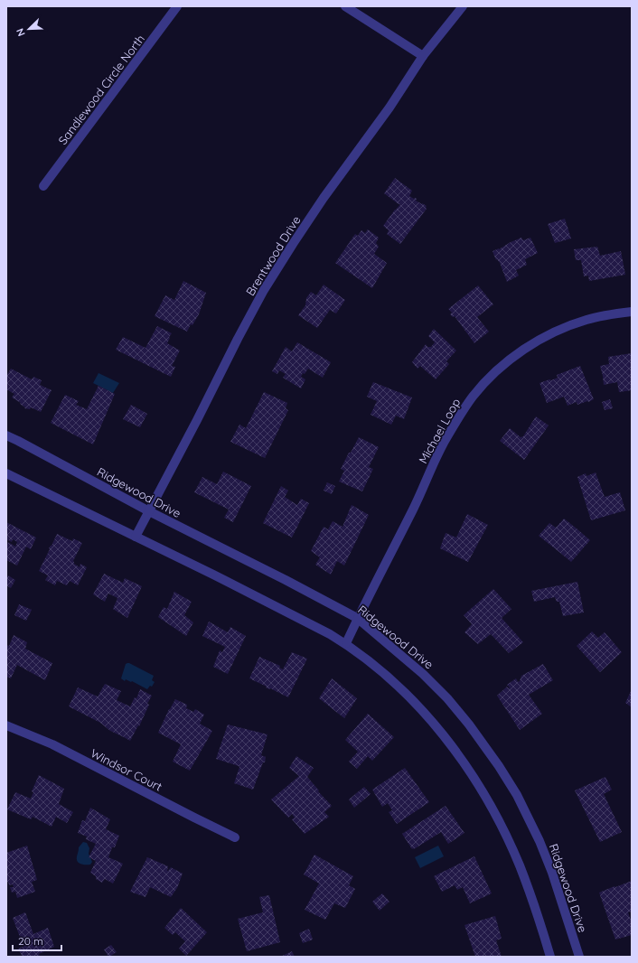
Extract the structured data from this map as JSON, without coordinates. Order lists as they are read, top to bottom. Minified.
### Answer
{"streets":{"street":["Sandlewood Circle North","Brentwood Drive","Michael Loop","Ridgewood Drive","Windsor Court"]},"crossings":[["Brentwood Drive","Ridgewood Drive"],["Michael Loop","Ridgewood Drive"]],"scale_bar":"20 m","north":"bottom left"}
